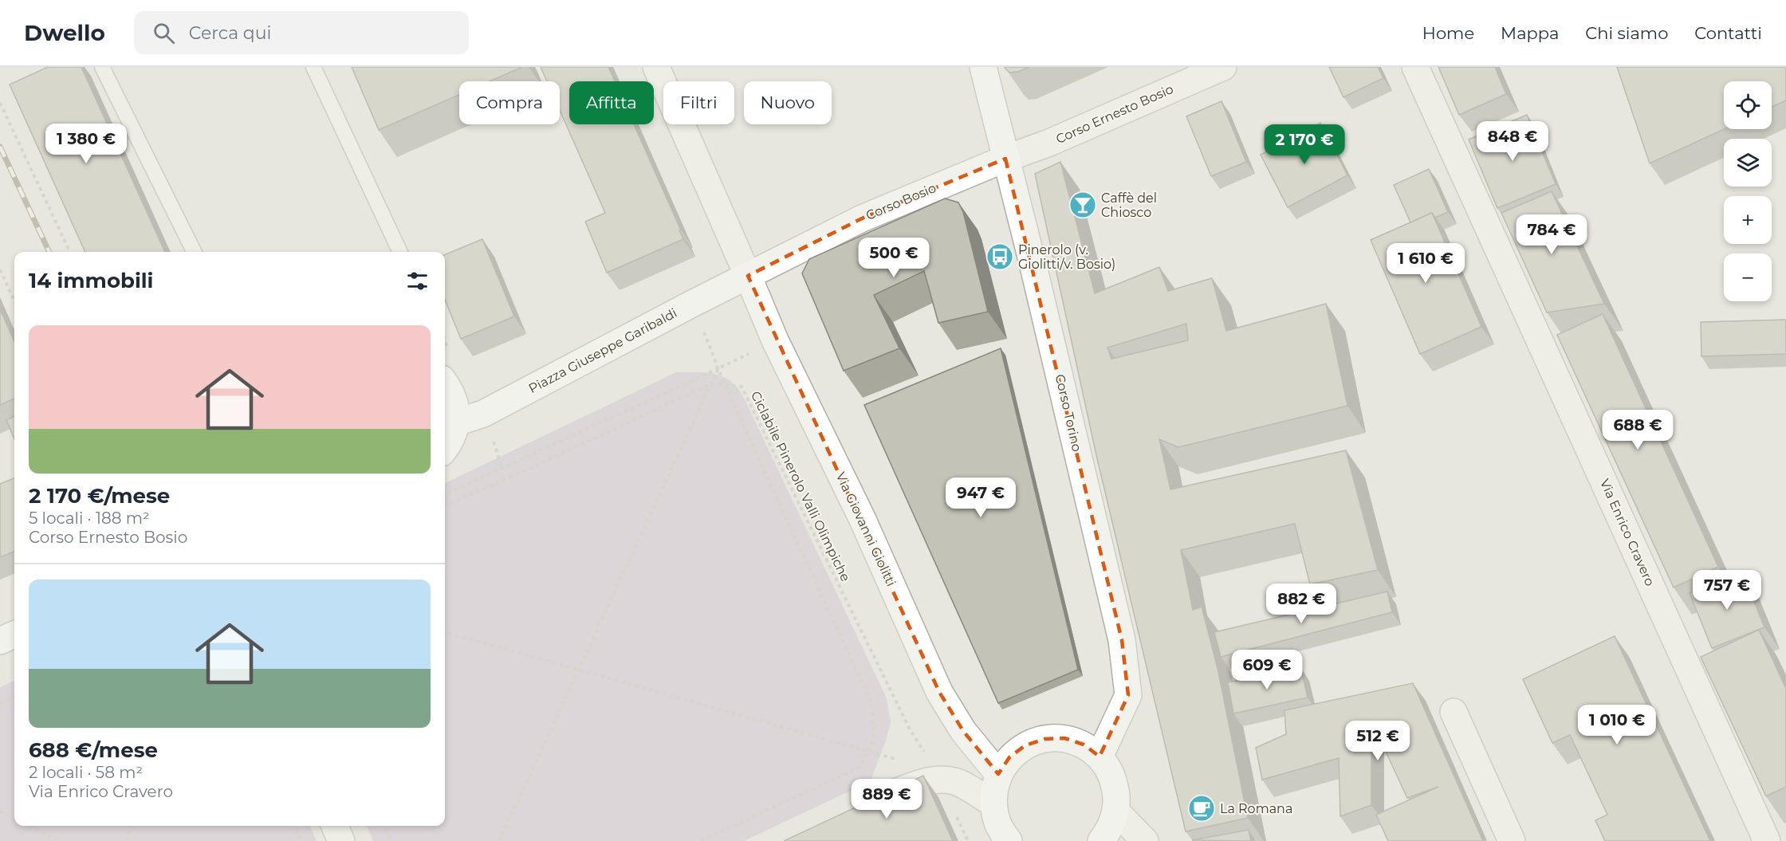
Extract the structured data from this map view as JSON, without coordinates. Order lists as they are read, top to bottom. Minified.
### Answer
{"streets":{"street":["Corso Ernesto Bosio","Corso Bosio","Piazza Giuseppe Garibaldi","Corso Torino","Via Giovanni Giolitti","Via Enrico Cravero"],"path":["Ciclabile Pinerolo Valli Olimpiche"]},"crossings":[["Corso Ernesto Bosio","Corso Bosio"],["Corso Ernesto Bosio","Corso Torino"],["Corso Bosio","Piazza Giuseppe Garibaldi"],["Corso Bosio","Corso Torino"],["Corso Bosio","Via Giovanni Giolitti"],["Piazza Giuseppe Garibaldi","Via Giovanni Giolitti"]],"places":{"bar":["Caffè del Chiosco"],"bus stop":["Pinerolo (v. Giolitti/v. Bosio)"],"cafe":["La Romana"]},"page":{"header":"Dwello","search":"Cerca qui","nav":["Home","Mappa","Chi siamo","Contatti"],"map_buttons":["+","−"],"chip":["Compra","Affitta","Filtri","Nuovo"],"price":["848 €","1 380 €","2 170 €","784 €","500 €","1 610 €","688 €","947 €","757 €","882 €","609 €","1 010 €","512 €","889 €"],"heading":"14 immobili","list":[{"name":"2 170 €/mese","note":"5 locali · 188 m² · Corso Ernesto Bosio"},{"name":"688 €/mese","note":"2 locali · 58 m² · Via Enrico Cravero"}]}}
